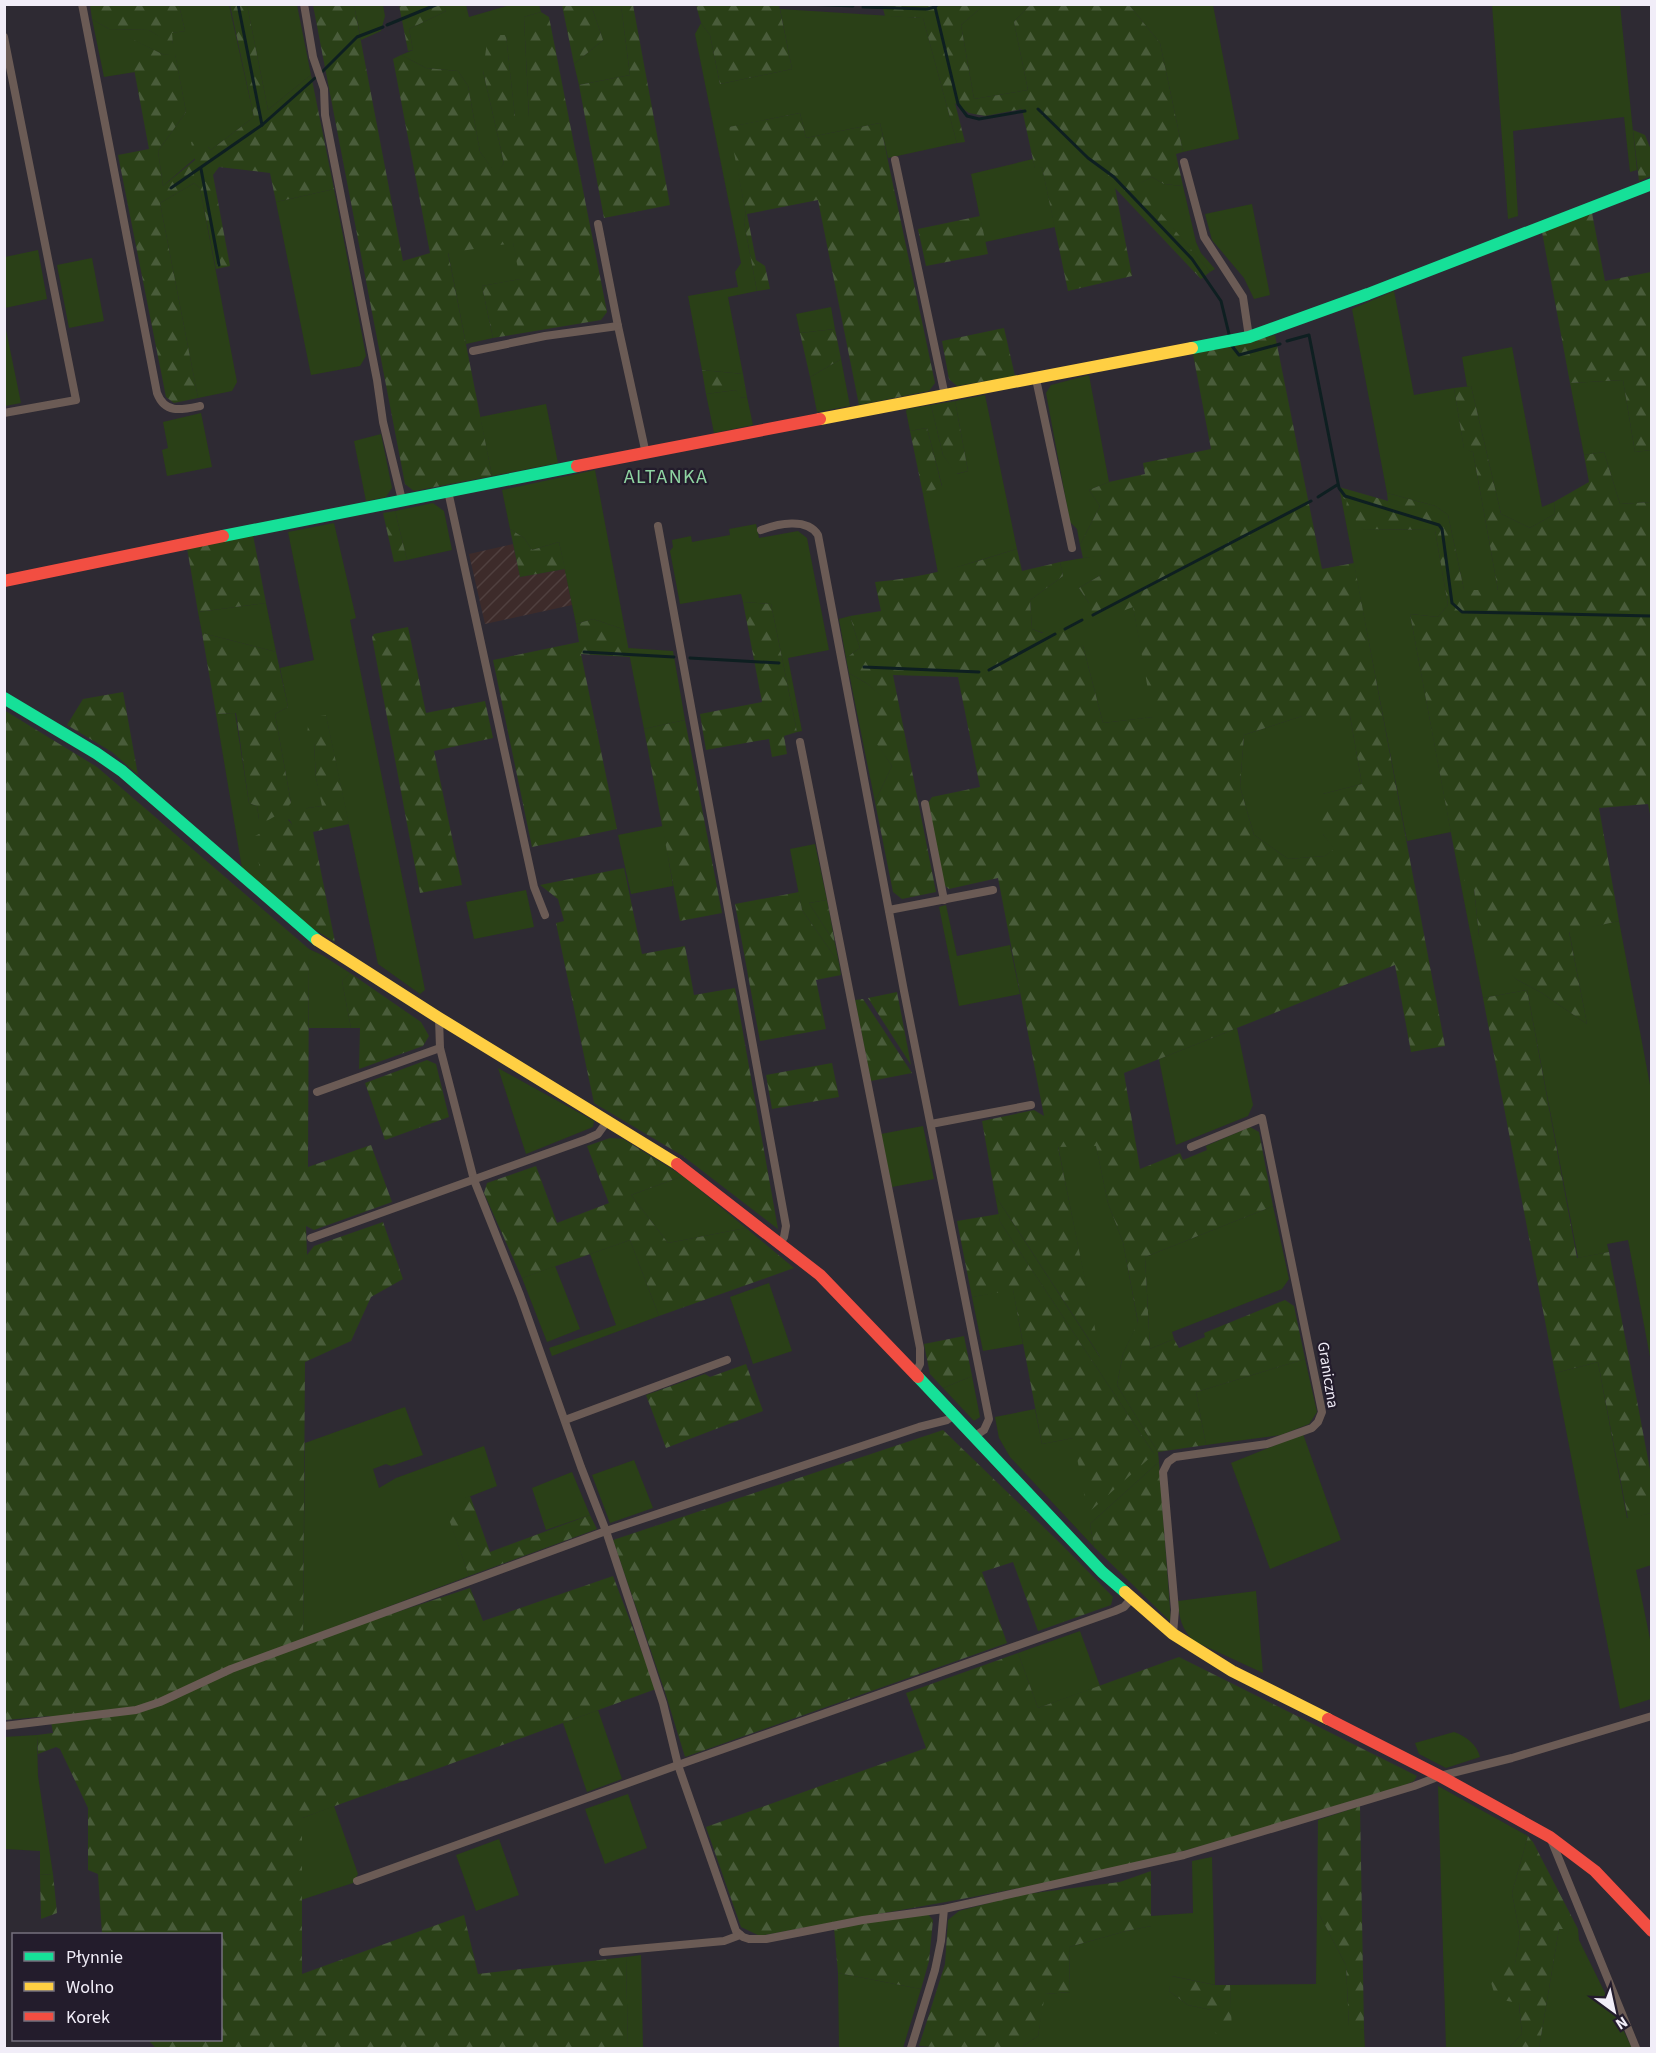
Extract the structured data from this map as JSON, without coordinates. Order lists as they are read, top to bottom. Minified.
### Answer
{"streets":{"street":["Graniczna"]},"districts":["ALTANKA"],"legend":["Płynnie","Wolno","Korek"],"north":"bottom right"}
